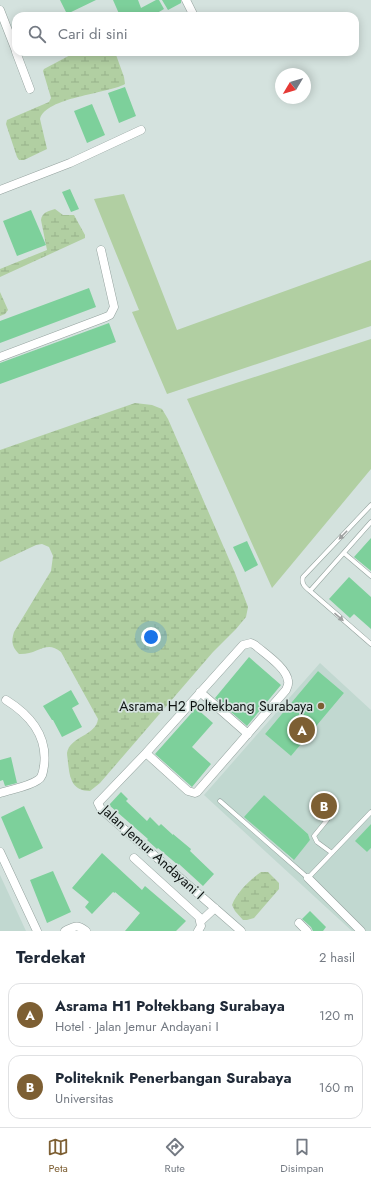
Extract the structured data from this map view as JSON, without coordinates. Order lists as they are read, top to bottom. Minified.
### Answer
{"streets":{"street":["Jalan Jemur Andayani I"]},"places":["Asrama H2 Poltekbang Surabaya"],"north":"bottom left","page":{"search":"Cari di sini","pins":["A","B"],"heading":["Terdekat","2 hasil"],"list":[{"mark":"A","name":"Asrama H1 Poltekbang Surabaya","note":"Hotel · Jalan Jemur Andayani I","value":"120 m"},{"mark":"B","name":"Politeknik Penerbangan Surabaya","note":"Universitas","value":"160 m"}],"nav":["Peta","Rute","Disimpan"]}}
